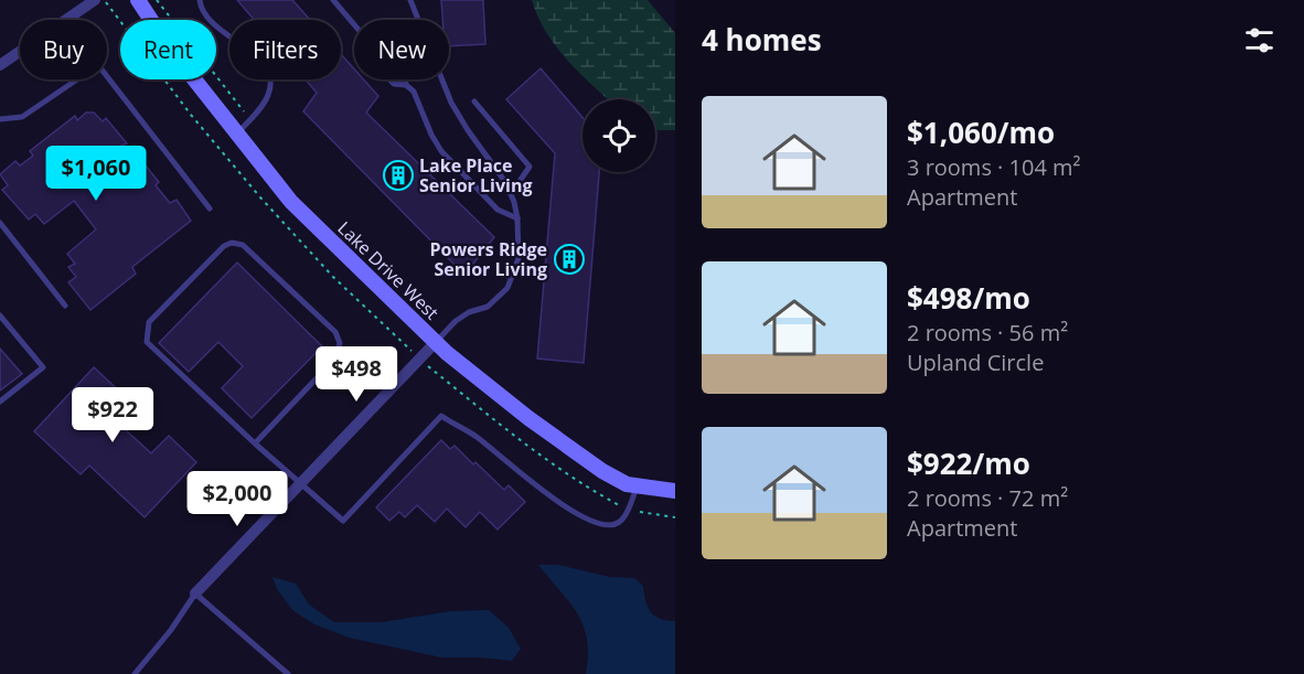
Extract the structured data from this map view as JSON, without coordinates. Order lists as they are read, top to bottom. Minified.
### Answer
{"streets":{"street":["Lake Drive West"]},"places":{"building":["Lake Place Senior Living","Powers Ridge Senior Living"]},"page":{"heading":"4 homes","chip":["Buy","Rent","Filters","New"],"list":[{"name":"$1,060/mo","note":"3 rooms · 104 m² · Apartment"},{"name":"$498/mo","note":"2 rooms · 56 m² · Upland Circle"},{"name":"$922/mo","note":"2 rooms · 72 m² · Apartment"}],"price":["$1,060","$498","$922","$2,000"]}}
